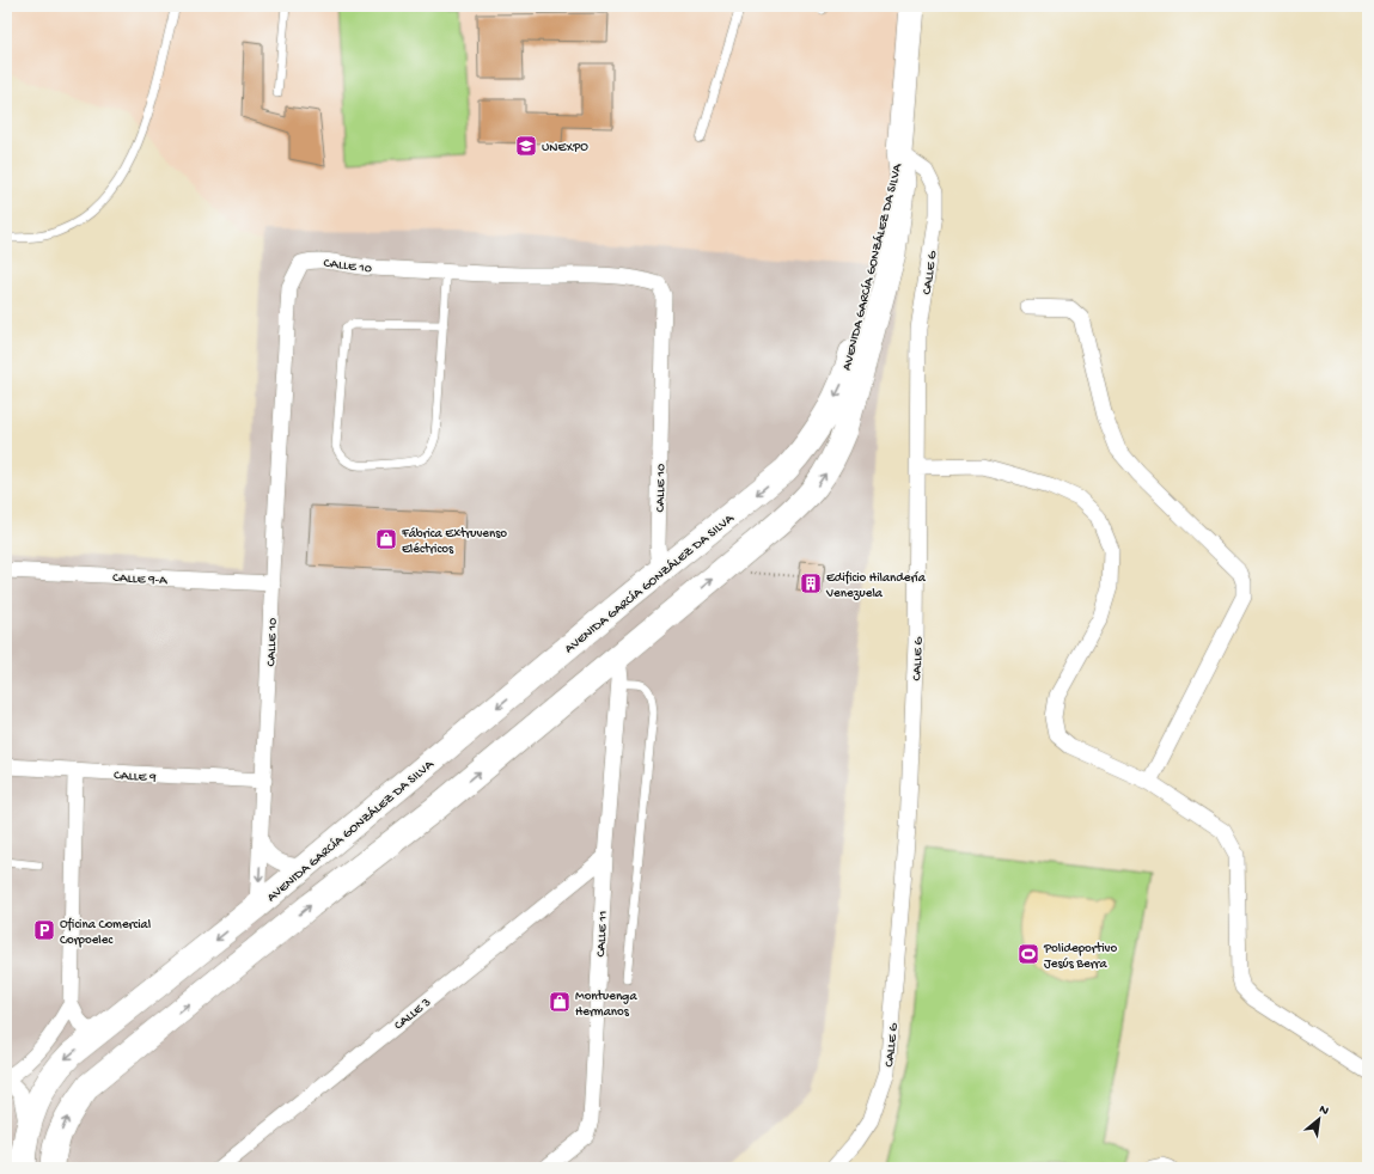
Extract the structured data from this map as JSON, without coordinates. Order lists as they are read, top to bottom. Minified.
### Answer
{"streets":{"main road":["AVENIDA GARCÍA GONZÁLEZ DA SILVA"],"street":["CALLE 10","CALLE G","CALLE 9-A","CALLE 9","CALLE 11","CALLE 3"]},"crossings":[["CALLE 10","AVENIDA GARCÍA GONZÁLEZ DA SILVA"],["CALLE 10","CALLE 9-A"],["CALLE 10","CALLE 9"],["AVENIDA GARCÍA GONZÁLEZ DA SILVA","CALLE G"],["AVENIDA GARCÍA GONZÁLEZ DA SILVA","CALLE 11"],["CALLE 11","CALLE 3"]],"places":{"school or university":["UNEXPO"],"shop":["Fábrica Extruvenso Eléctricos","Montuenga Hermanos"],"building":["Edificio Hilandería Venezuela"],"parking":["Oficina Comercial Corpoelec"],"sports":["Polideportivo Jesús Berra"]},"north":"top right"}
